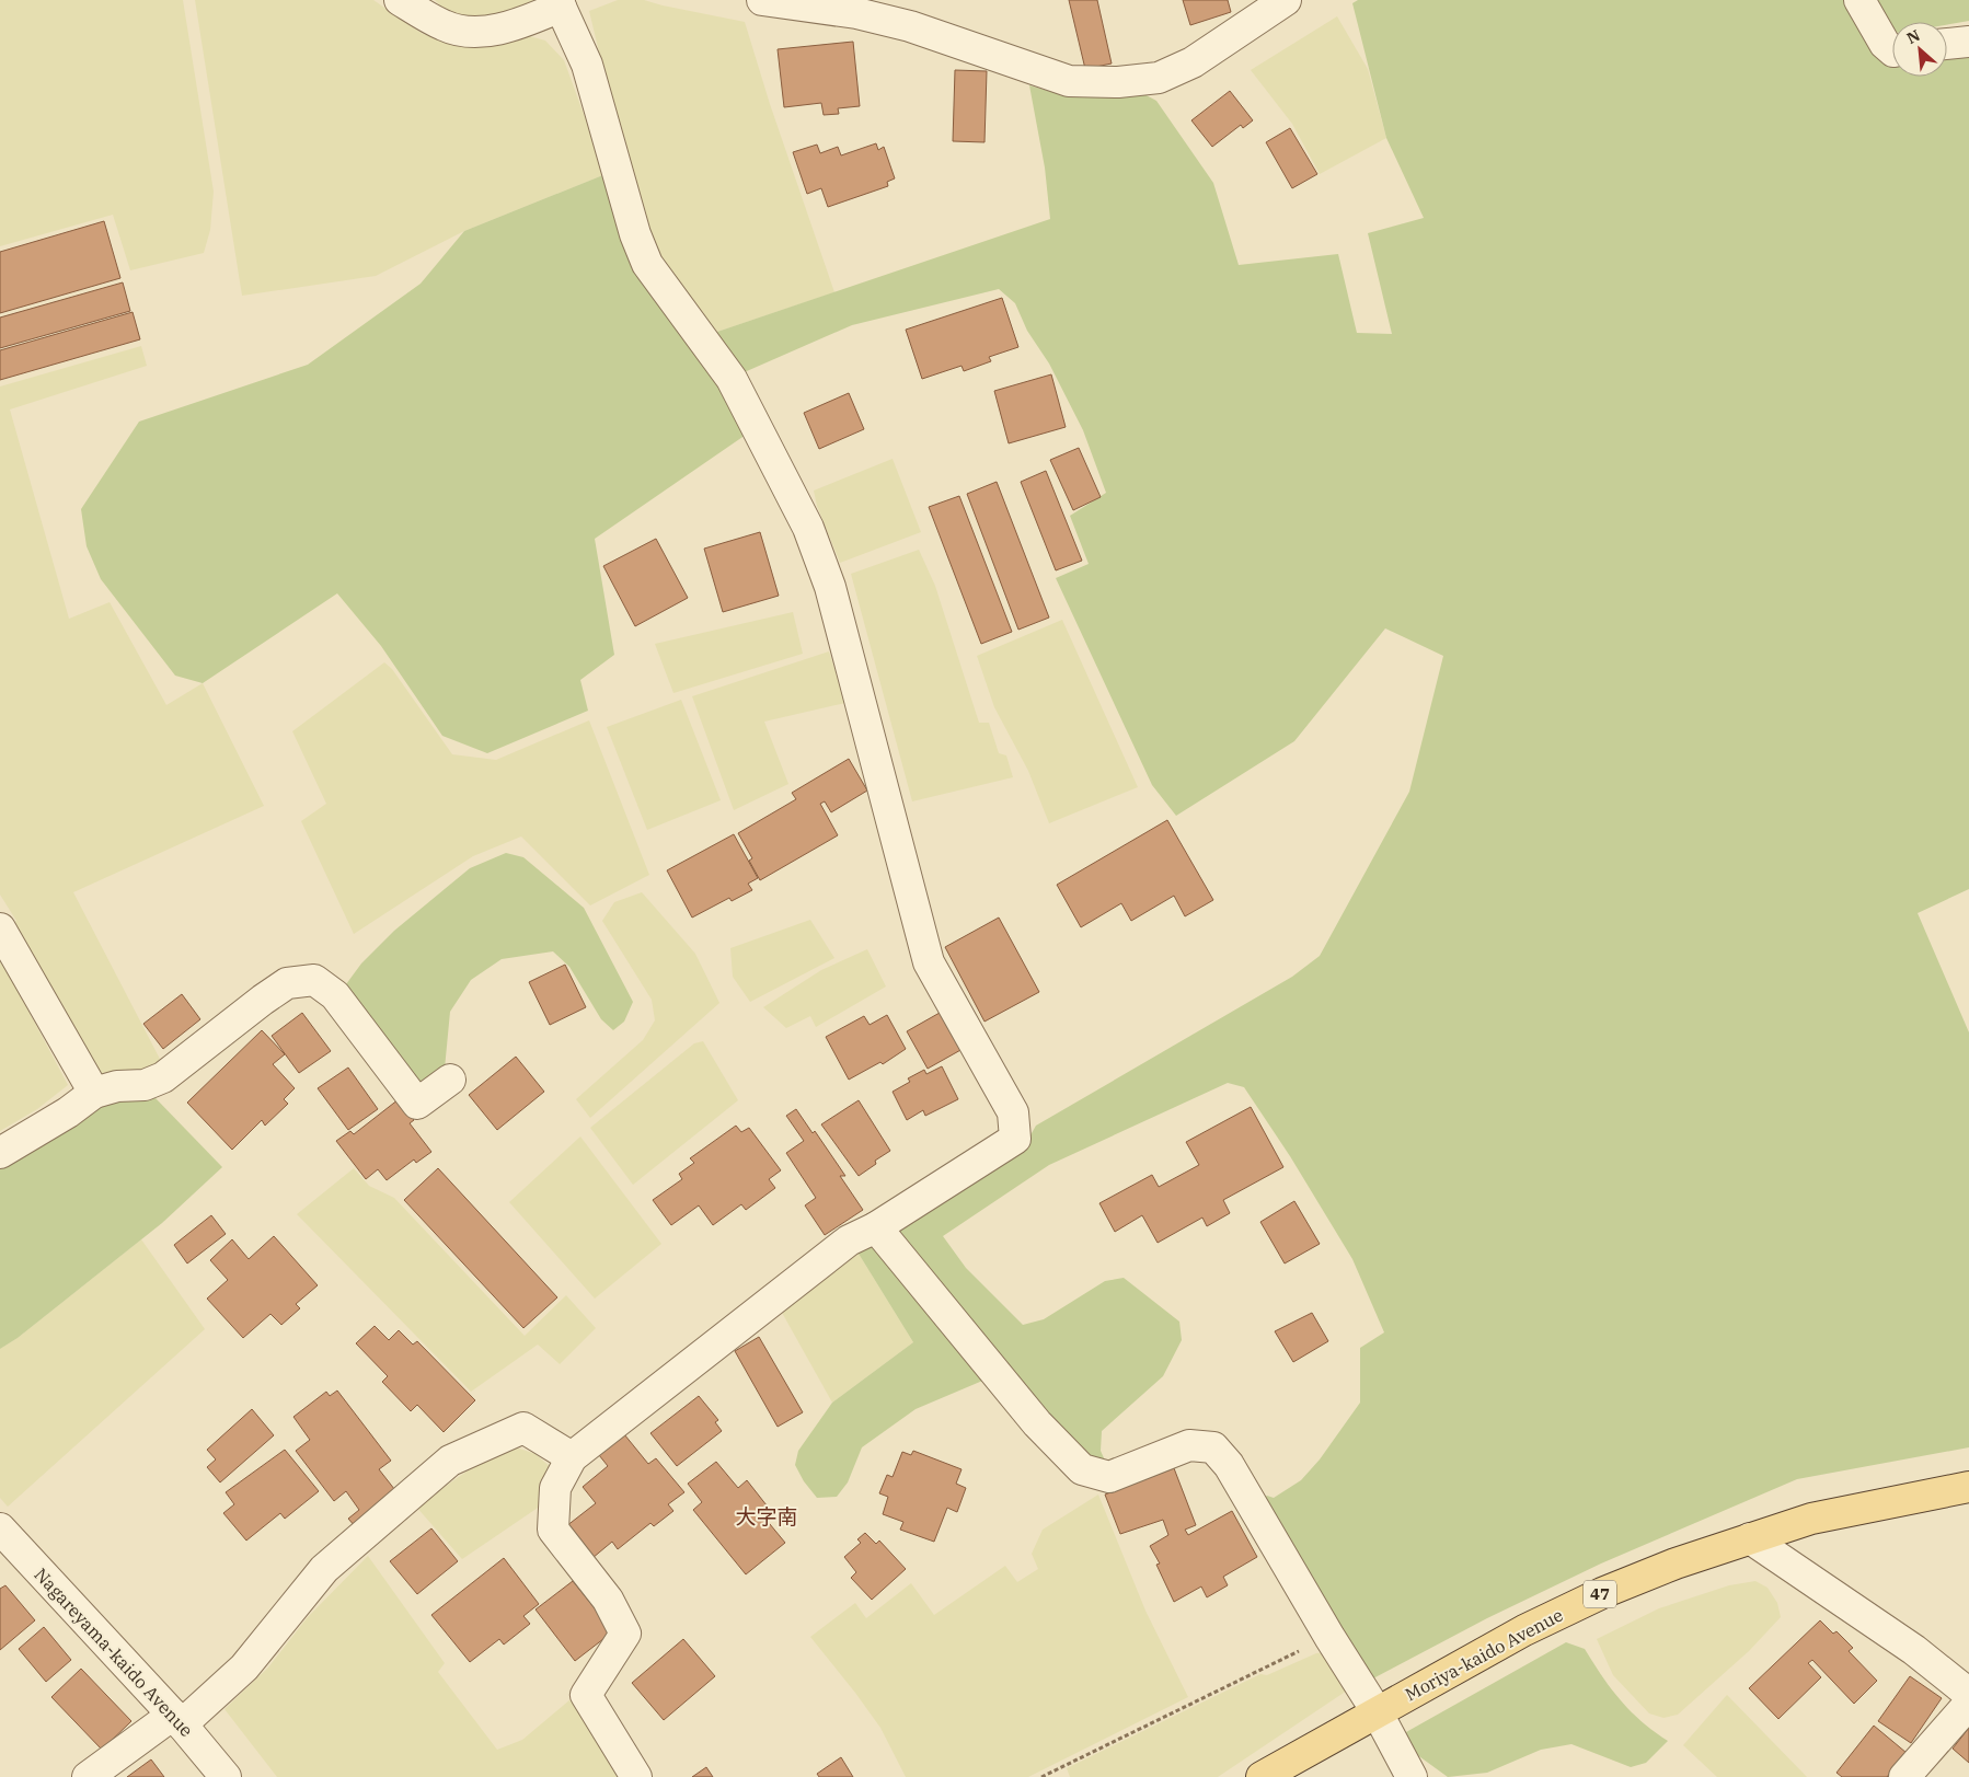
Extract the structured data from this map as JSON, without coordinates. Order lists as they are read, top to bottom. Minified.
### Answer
{"streets":{"main road":["47","Moriya-kaido Avenue"],"street":["Nagareyama-kaido Avenue"]},"districts":["大字南"],"north":"top left"}
